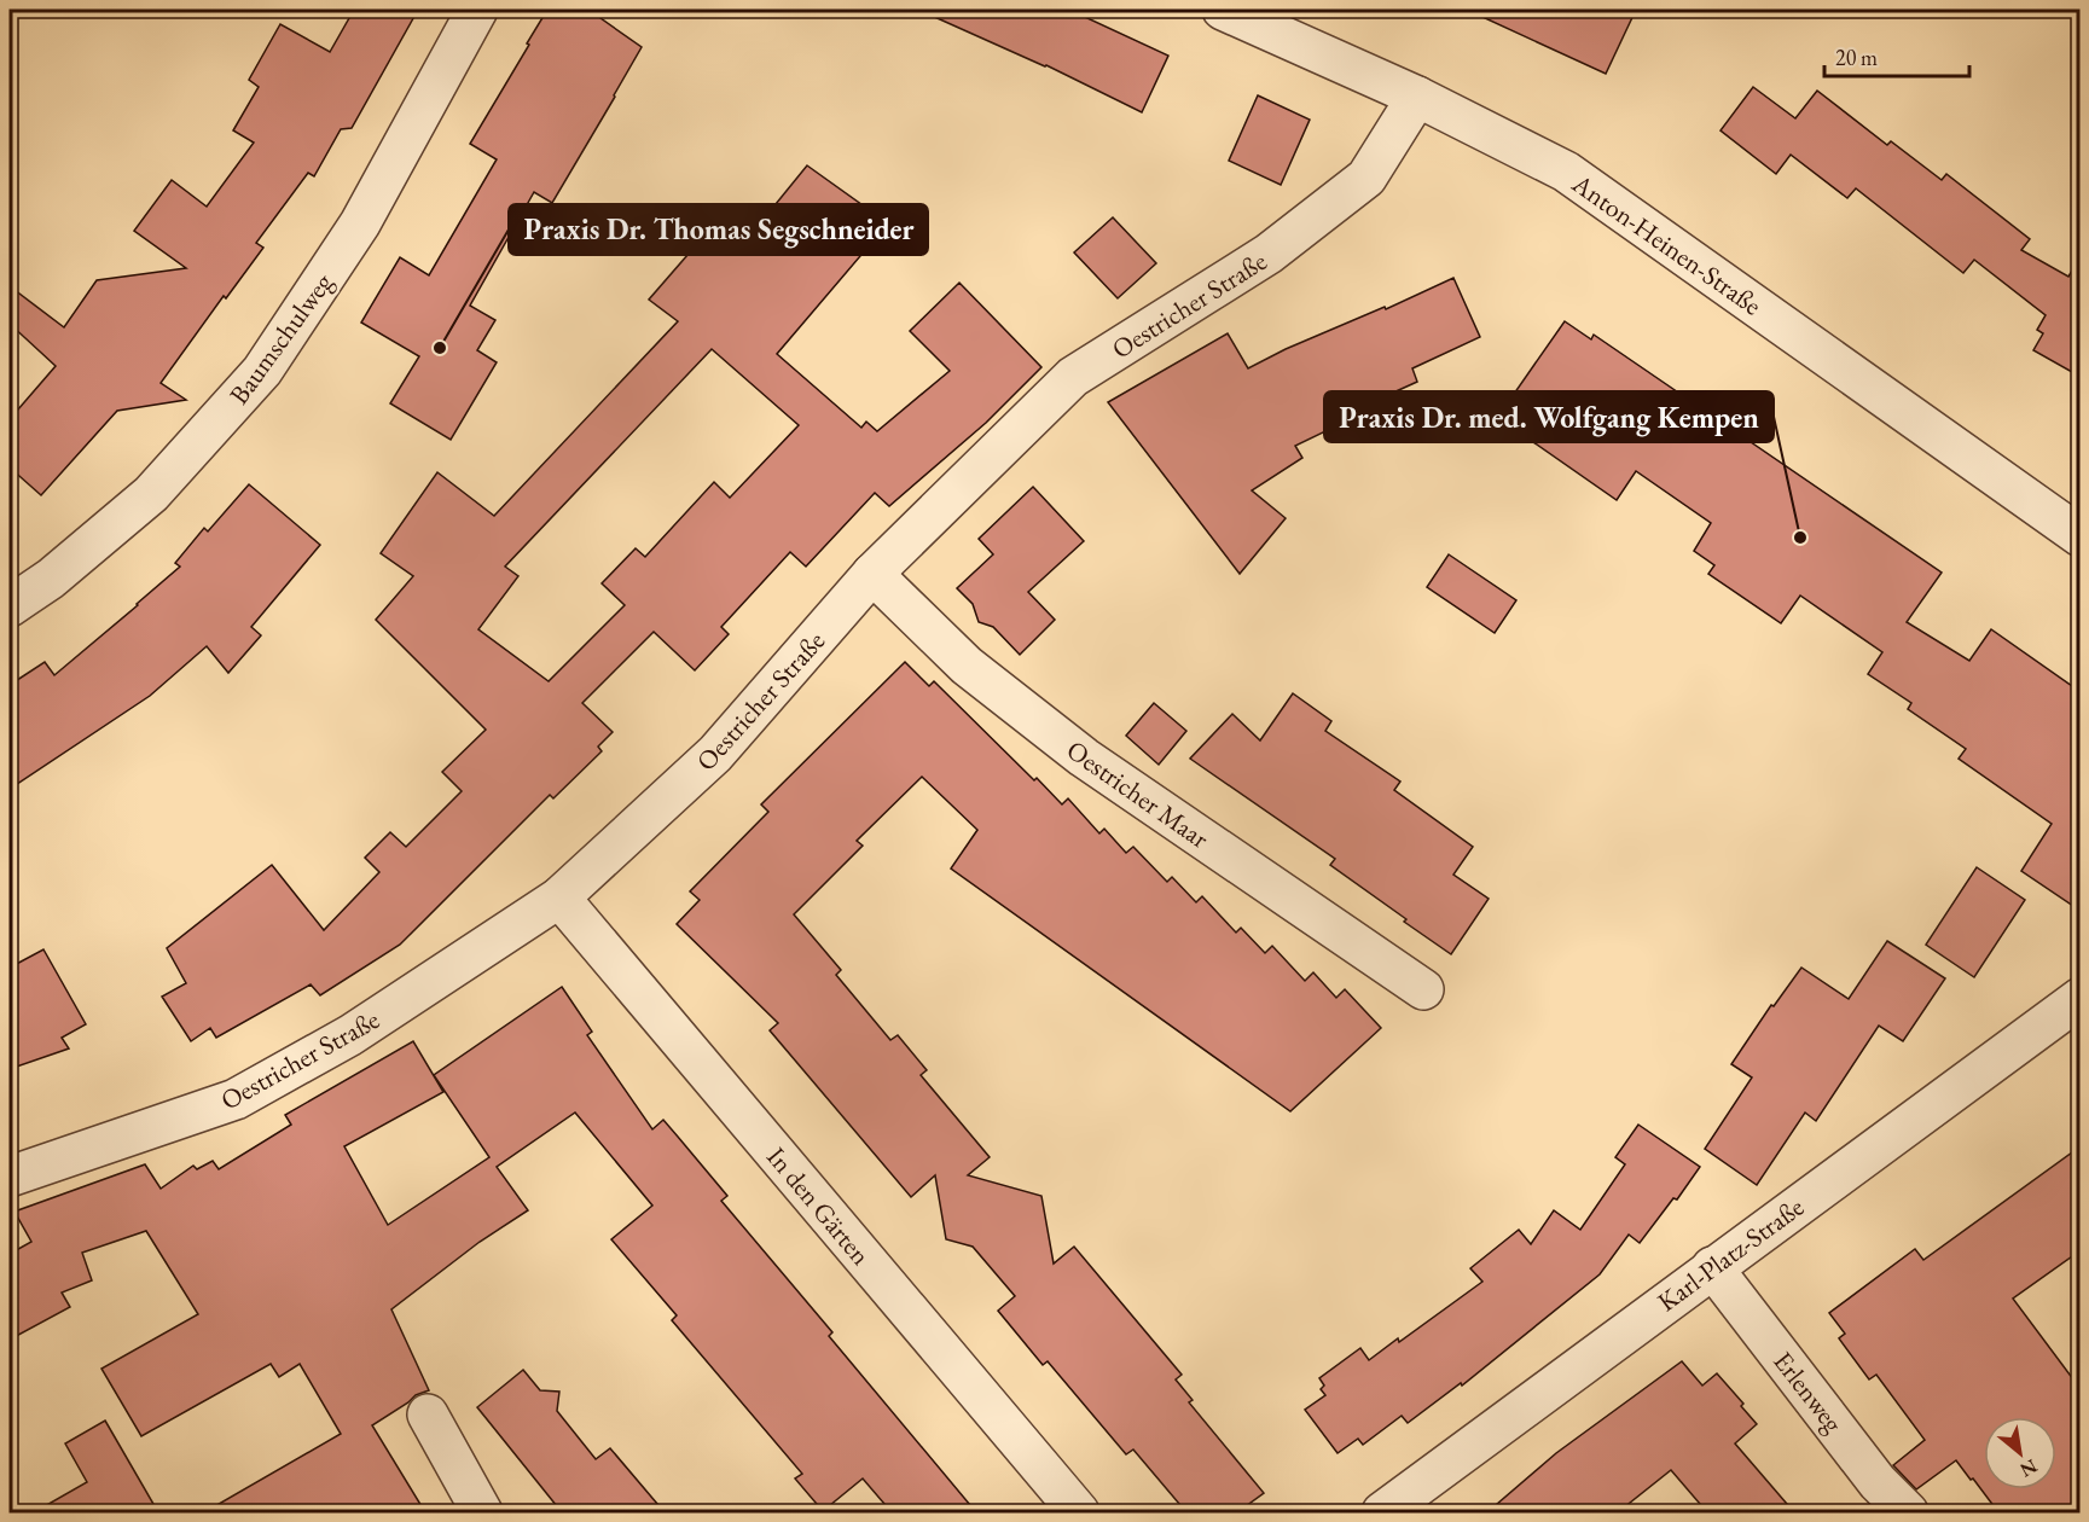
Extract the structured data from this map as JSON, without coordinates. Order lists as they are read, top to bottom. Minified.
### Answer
{"streets":{"street":["Anton-Heinen-Straße","Oestricher Straße","Baumschulweg","Oestricher Maar","In den Gärten","Karl-Platz-Straße","Erlenweg"]},"crossings":[["Anton-Heinen-Straße","Oestricher Straße"],["Oestricher Straße","Oestricher Maar"],["Oestricher Straße","In den Gärten"],["Karl-Platz-Straße","Erlenweg"]],"places":["Praxis Dr. Thomas Segschneider","Praxis Dr. med. Wolfgang Kempen"],"scale_bar":"20 m","north":"bottom right"}
